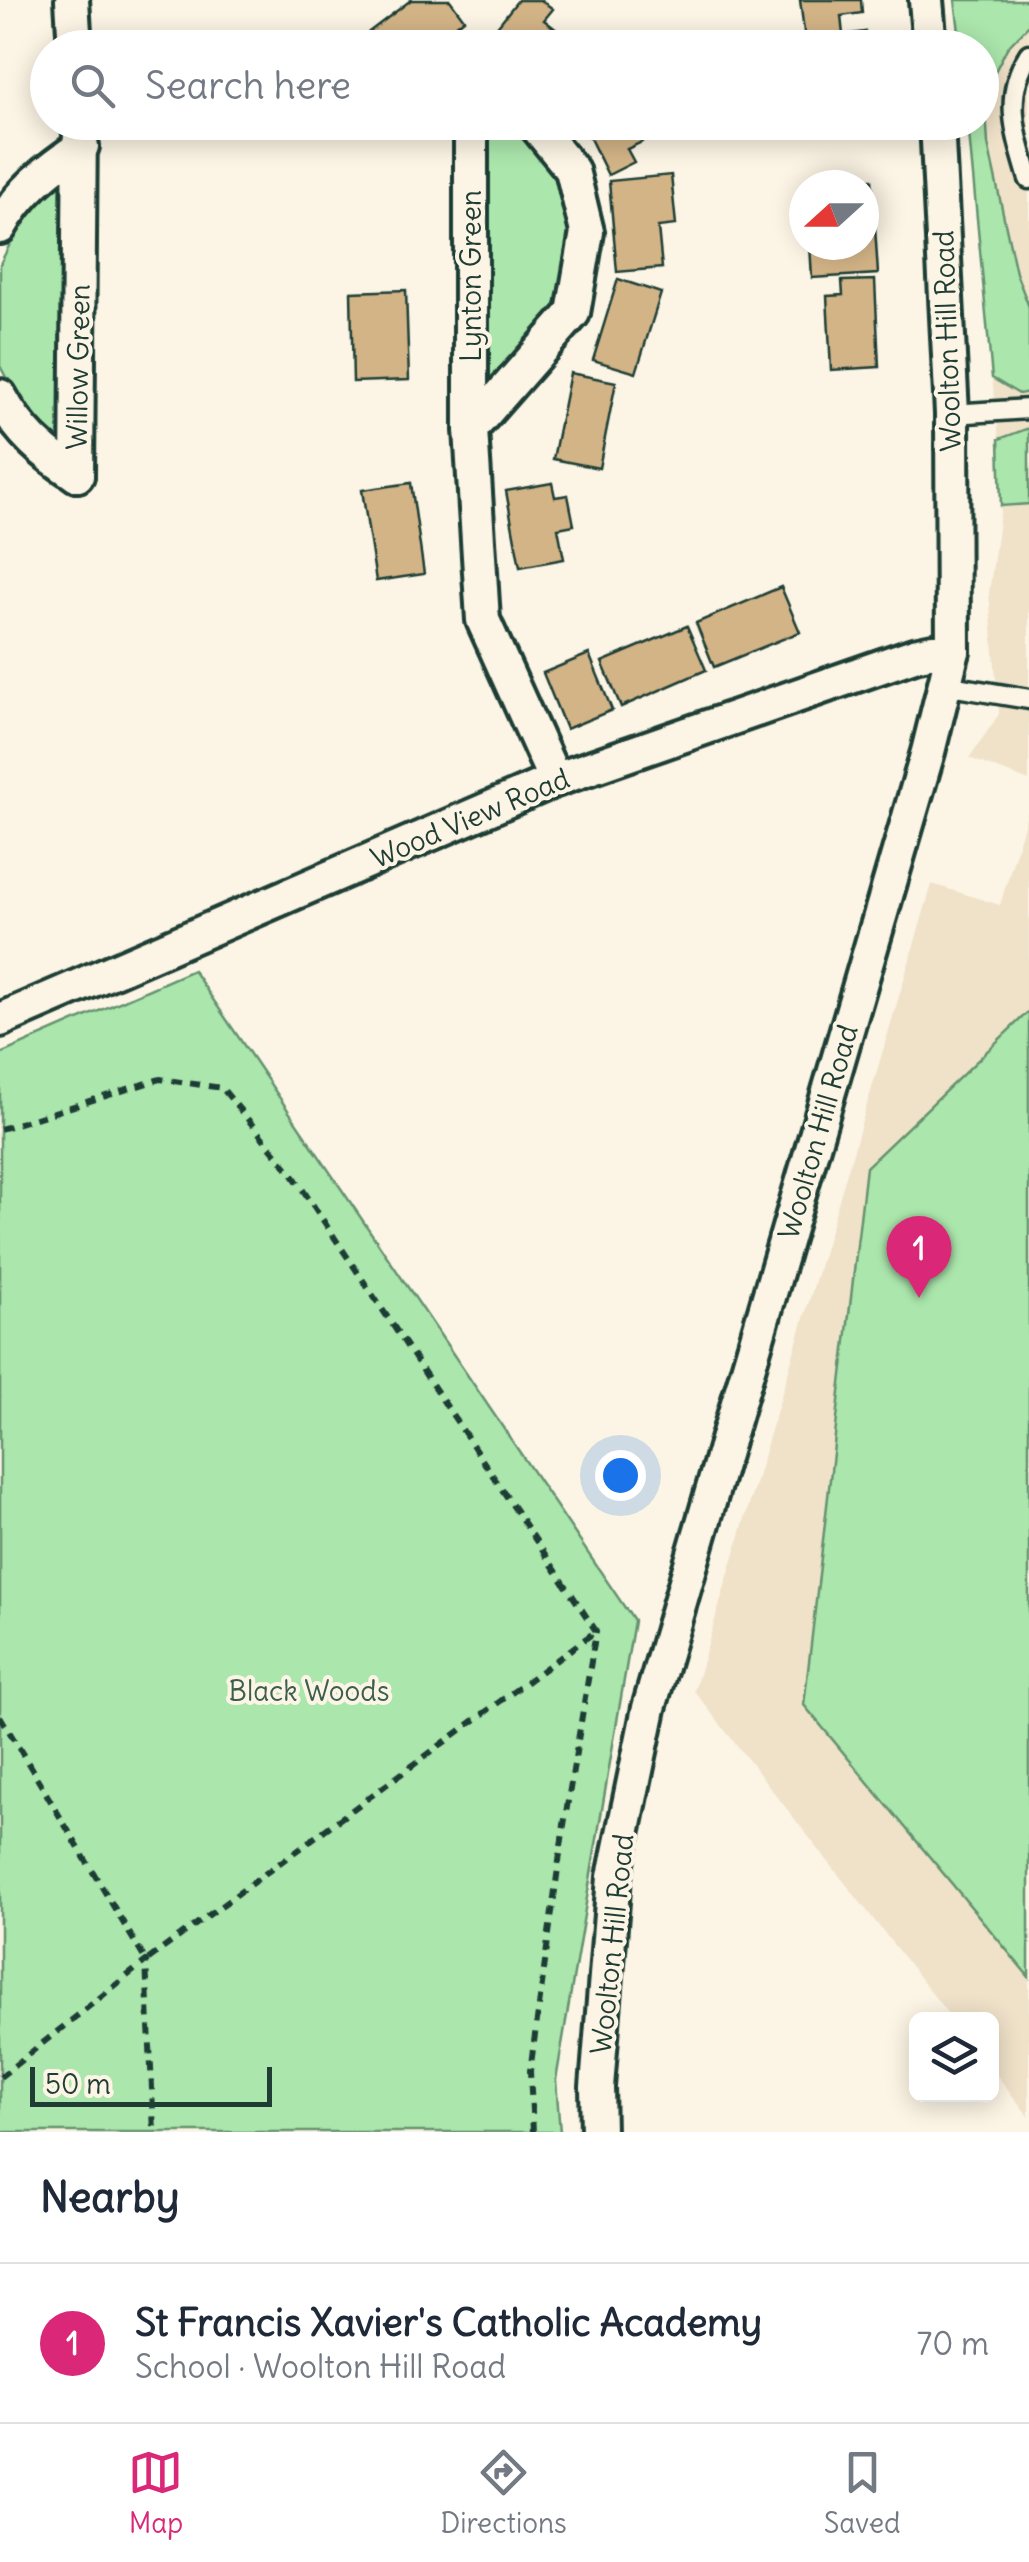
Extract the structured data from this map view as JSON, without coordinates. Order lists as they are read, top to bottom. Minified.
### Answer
{"streets":{"street":["Lynton Green","Woolton Hill Road","Willow Green","Wood View Road"]},"crossings":[["Lynton Green","Wood View Road"],["Woolton Hill Road","Wood View Road"]],"parks":["Black Woods"],"scale_bar":"50 m","north":"left","page":{"search":"Search here","pins":"1","scale":"50 m","heading":"Nearby","list":[{"mark":"1","name":"St Francis Xavier's Catholic Academy","note":"School · Woolton Hill Road","value":"70 m"}],"nav":["Map","Directions","Saved"]}}
